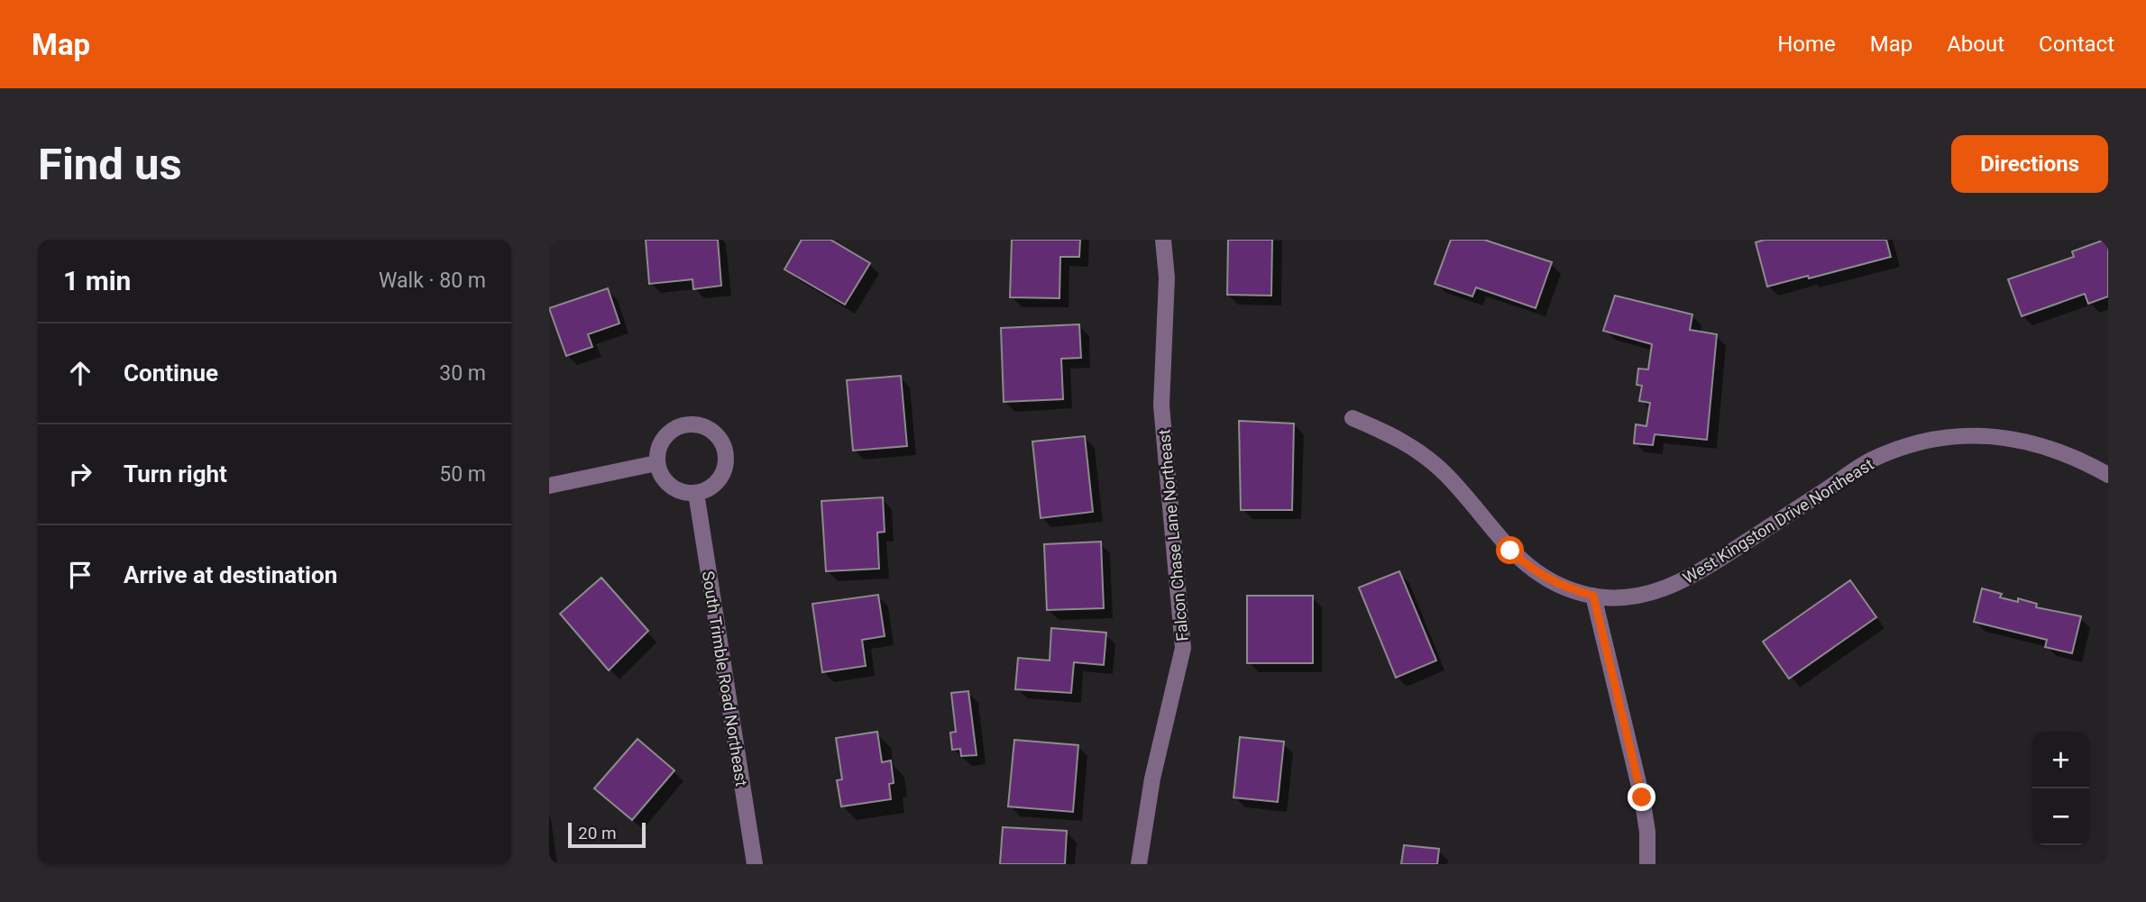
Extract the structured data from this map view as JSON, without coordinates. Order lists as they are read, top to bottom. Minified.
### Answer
{"streets":{"street":["West Kingston Drive Northeast","Falcon Chase Lane Northeast","South Trimble Road Northeast"]},"scale_bar":"20 m","page":{"header":"Map","nav":["Home","Map","About","Contact"],"buttons":"Directions","title":"Find us","heading":["1 min","Walk · 80 m"],"list":[["Continue","30 m"],["Turn right","50 m"],"Arrive at destination"],"map_buttons":["+","−"],"scale":"20 m"}}
